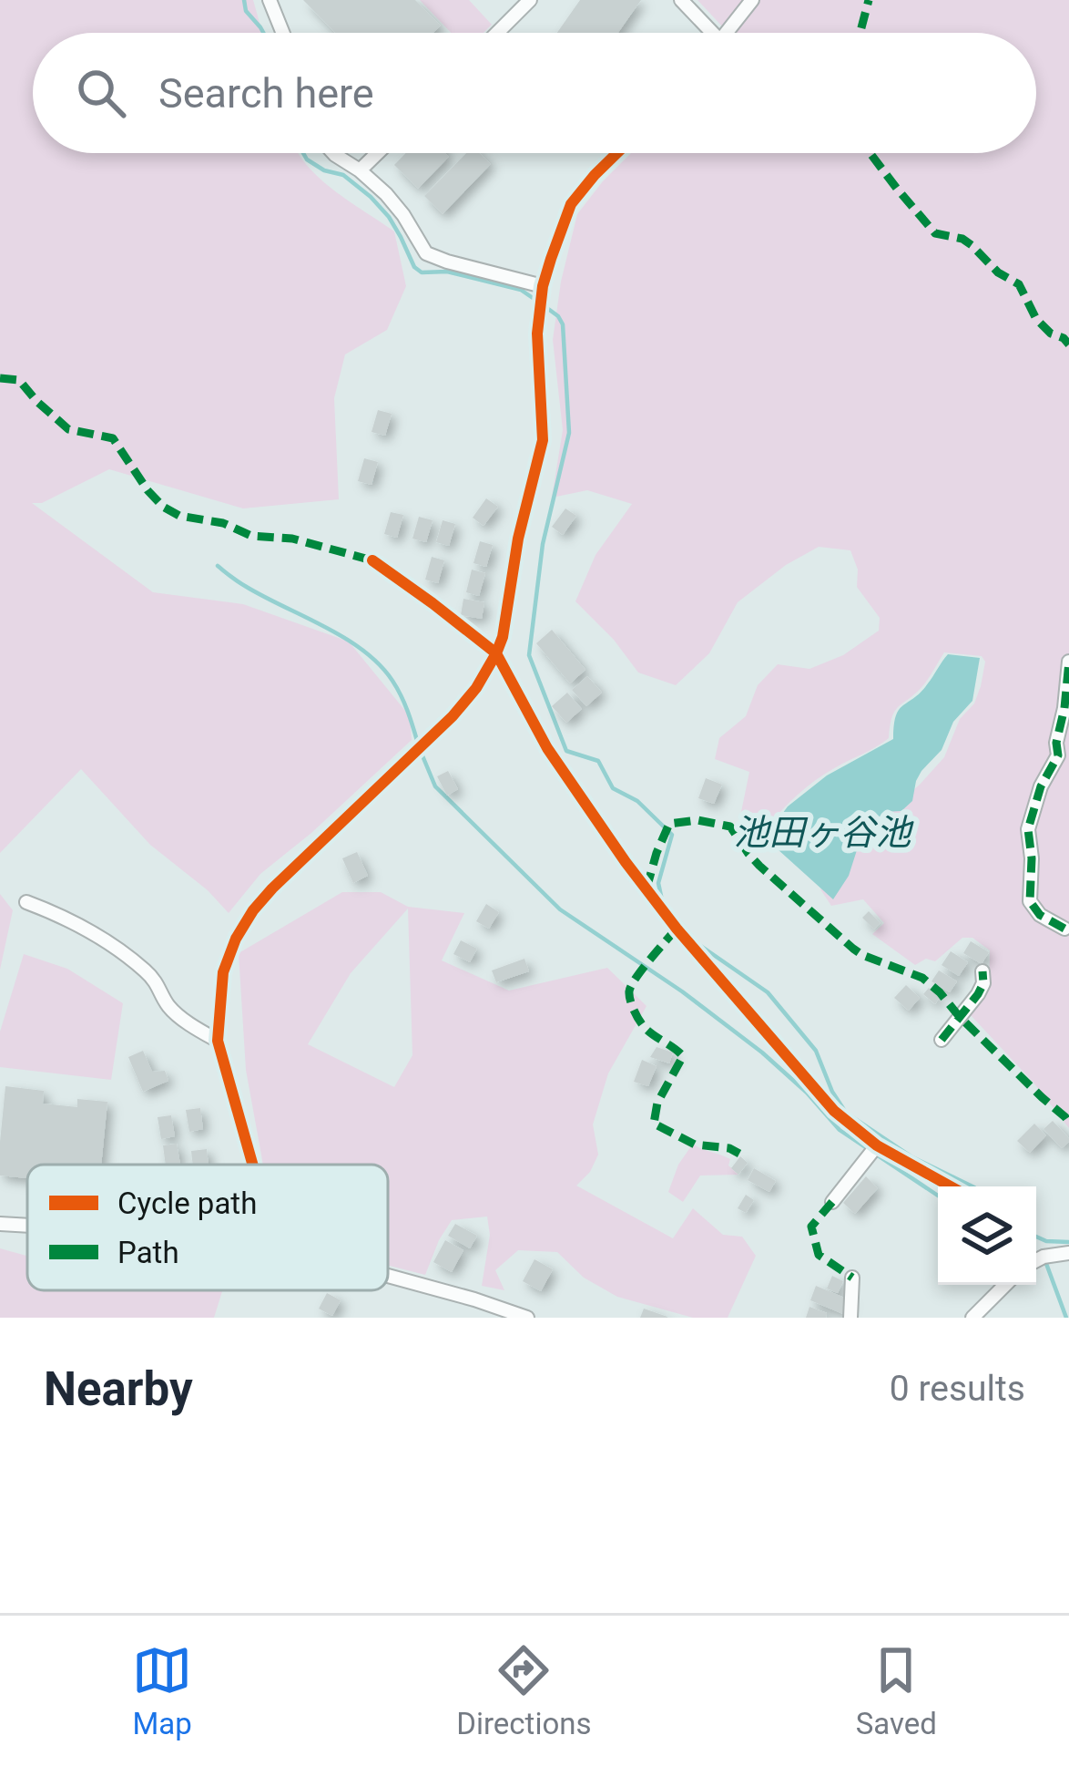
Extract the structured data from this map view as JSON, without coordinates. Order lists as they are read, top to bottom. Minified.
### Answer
{"water":["池田ヶ谷池"],"legend":["Cycle path","Path"],"page":{"search":"Search here","heading":["Nearby","0 results"],"nav":["Map","Directions","Saved"]}}
